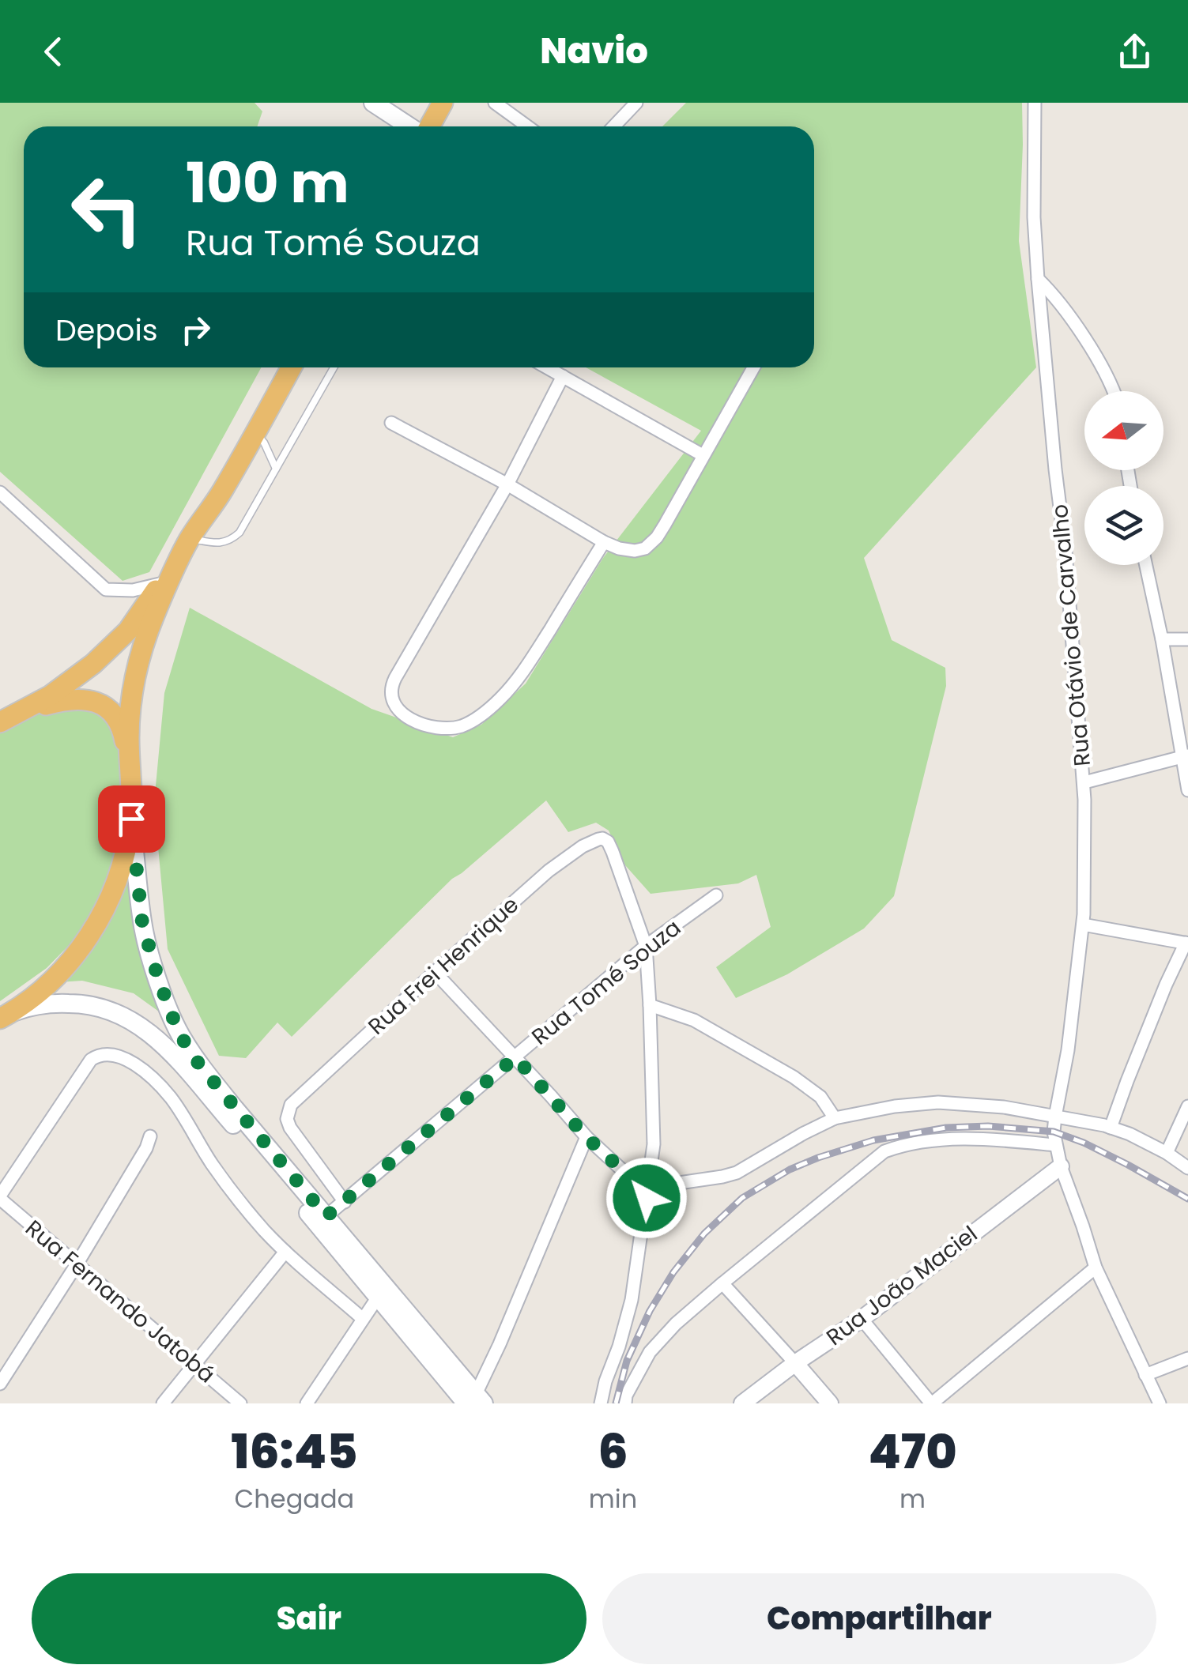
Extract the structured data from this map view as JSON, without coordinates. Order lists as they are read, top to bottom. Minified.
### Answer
{"streets":{"street":["Rua Otávio de Carvalho","Rua Frei Henrique","Rua Tomé Souza","Rua João Maciel","Rua Fernando Jatobá"]},"crossings":[["Rua Otávio de Carvalho","Rua João Maciel"],["Rua Frei Henrique","Rua Tomé Souza"]],"north":"left","page":{"header":"Navio","turn":["100 m","Rua Tomé Souza"],"then":"Depois","eta":["16:45","Chegada","6","min","470","m"],"buttons":["Sair","Compartilhar"]}}
